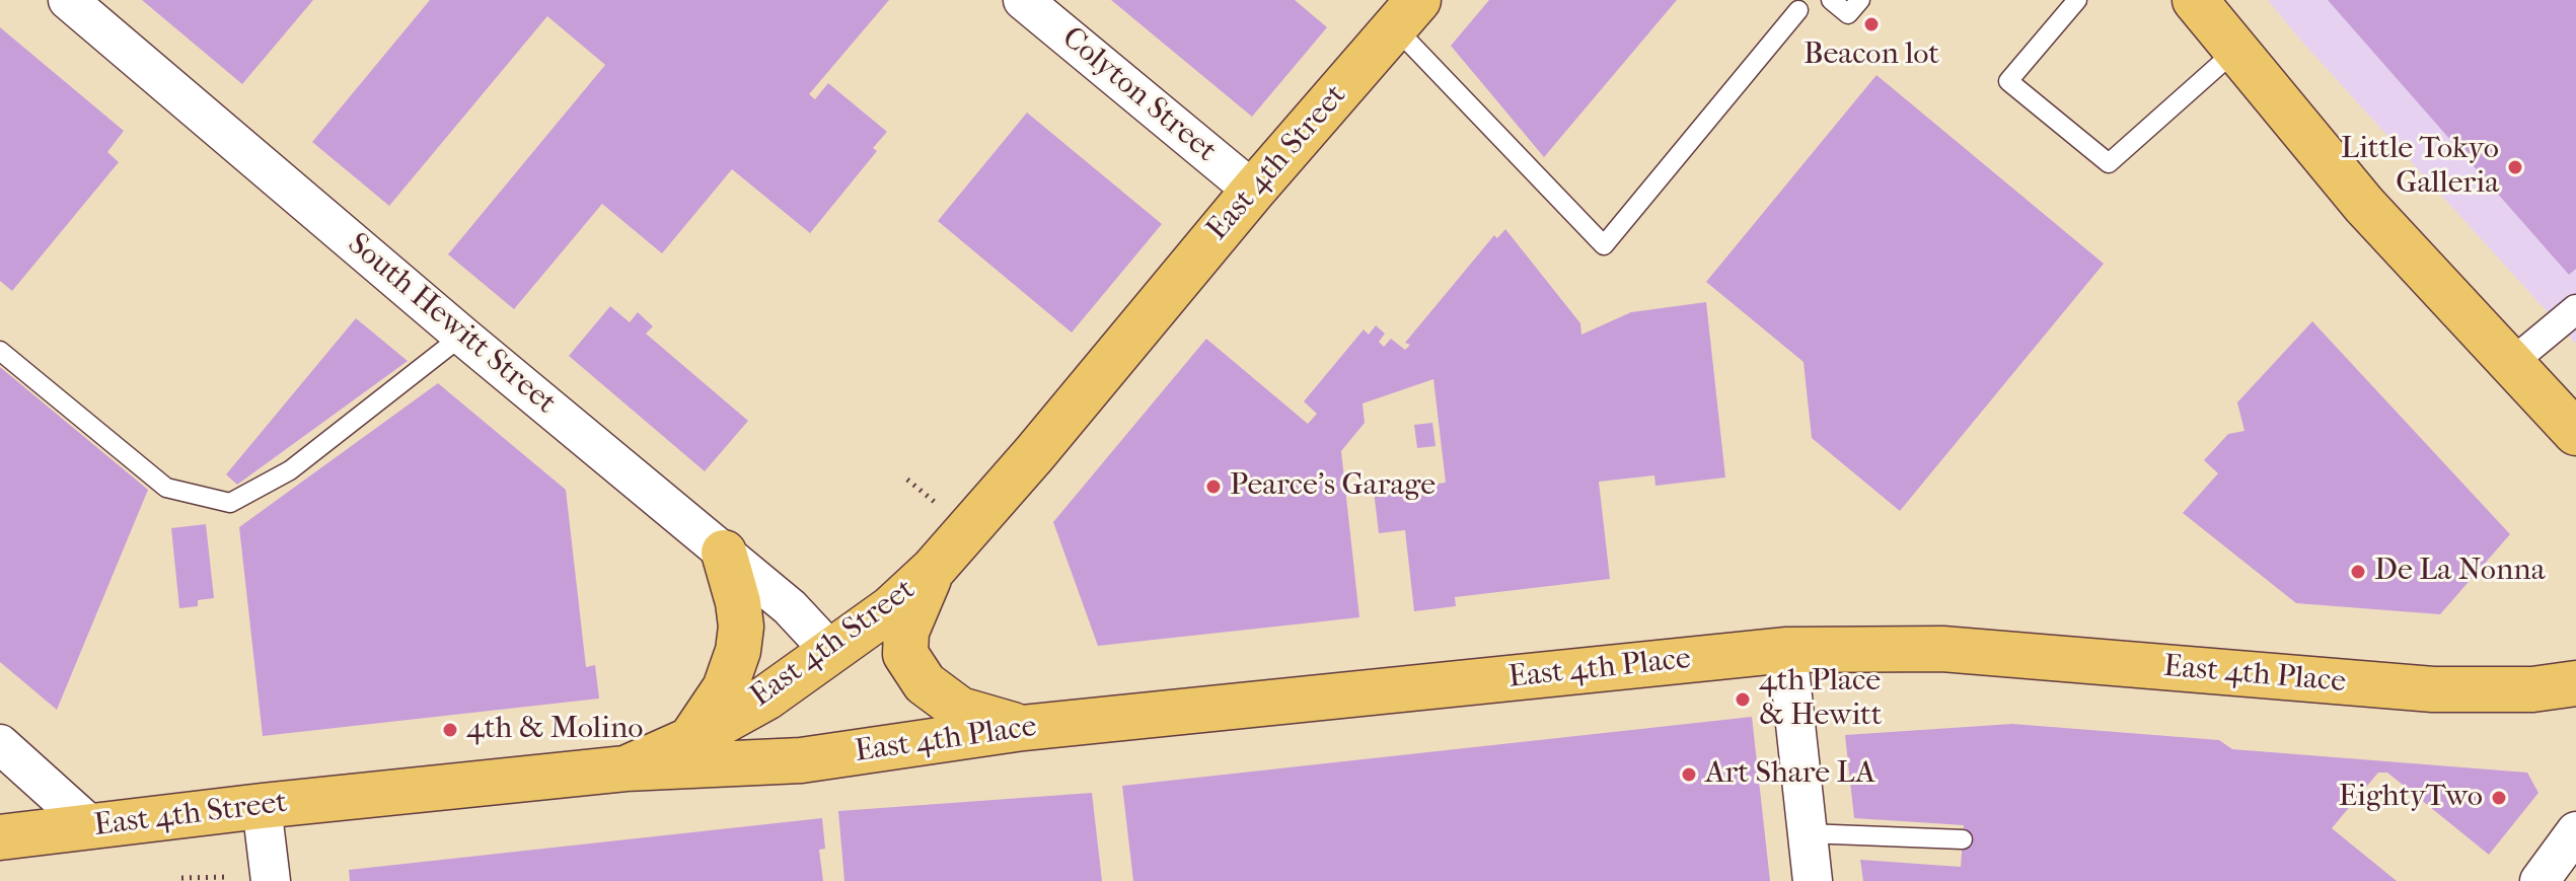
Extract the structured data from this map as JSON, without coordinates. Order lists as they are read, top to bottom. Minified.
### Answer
{"streets":{"main road":["East 4th Street","East 4th Place"],"street":["Colyton Street","South Hewitt Street"]},"crossings":[["Colyton Street","East 4th Street"],["East 4th Street","South Hewitt Street"],["East 4th Street","East 4th Place"]],"places":["Beacon lot","Little Tokyo Galleria","Pearce's Garage","De La Nonna","4th Place & Hewitt","4th & Molino","Art Share LA","EightyTwo"]}
